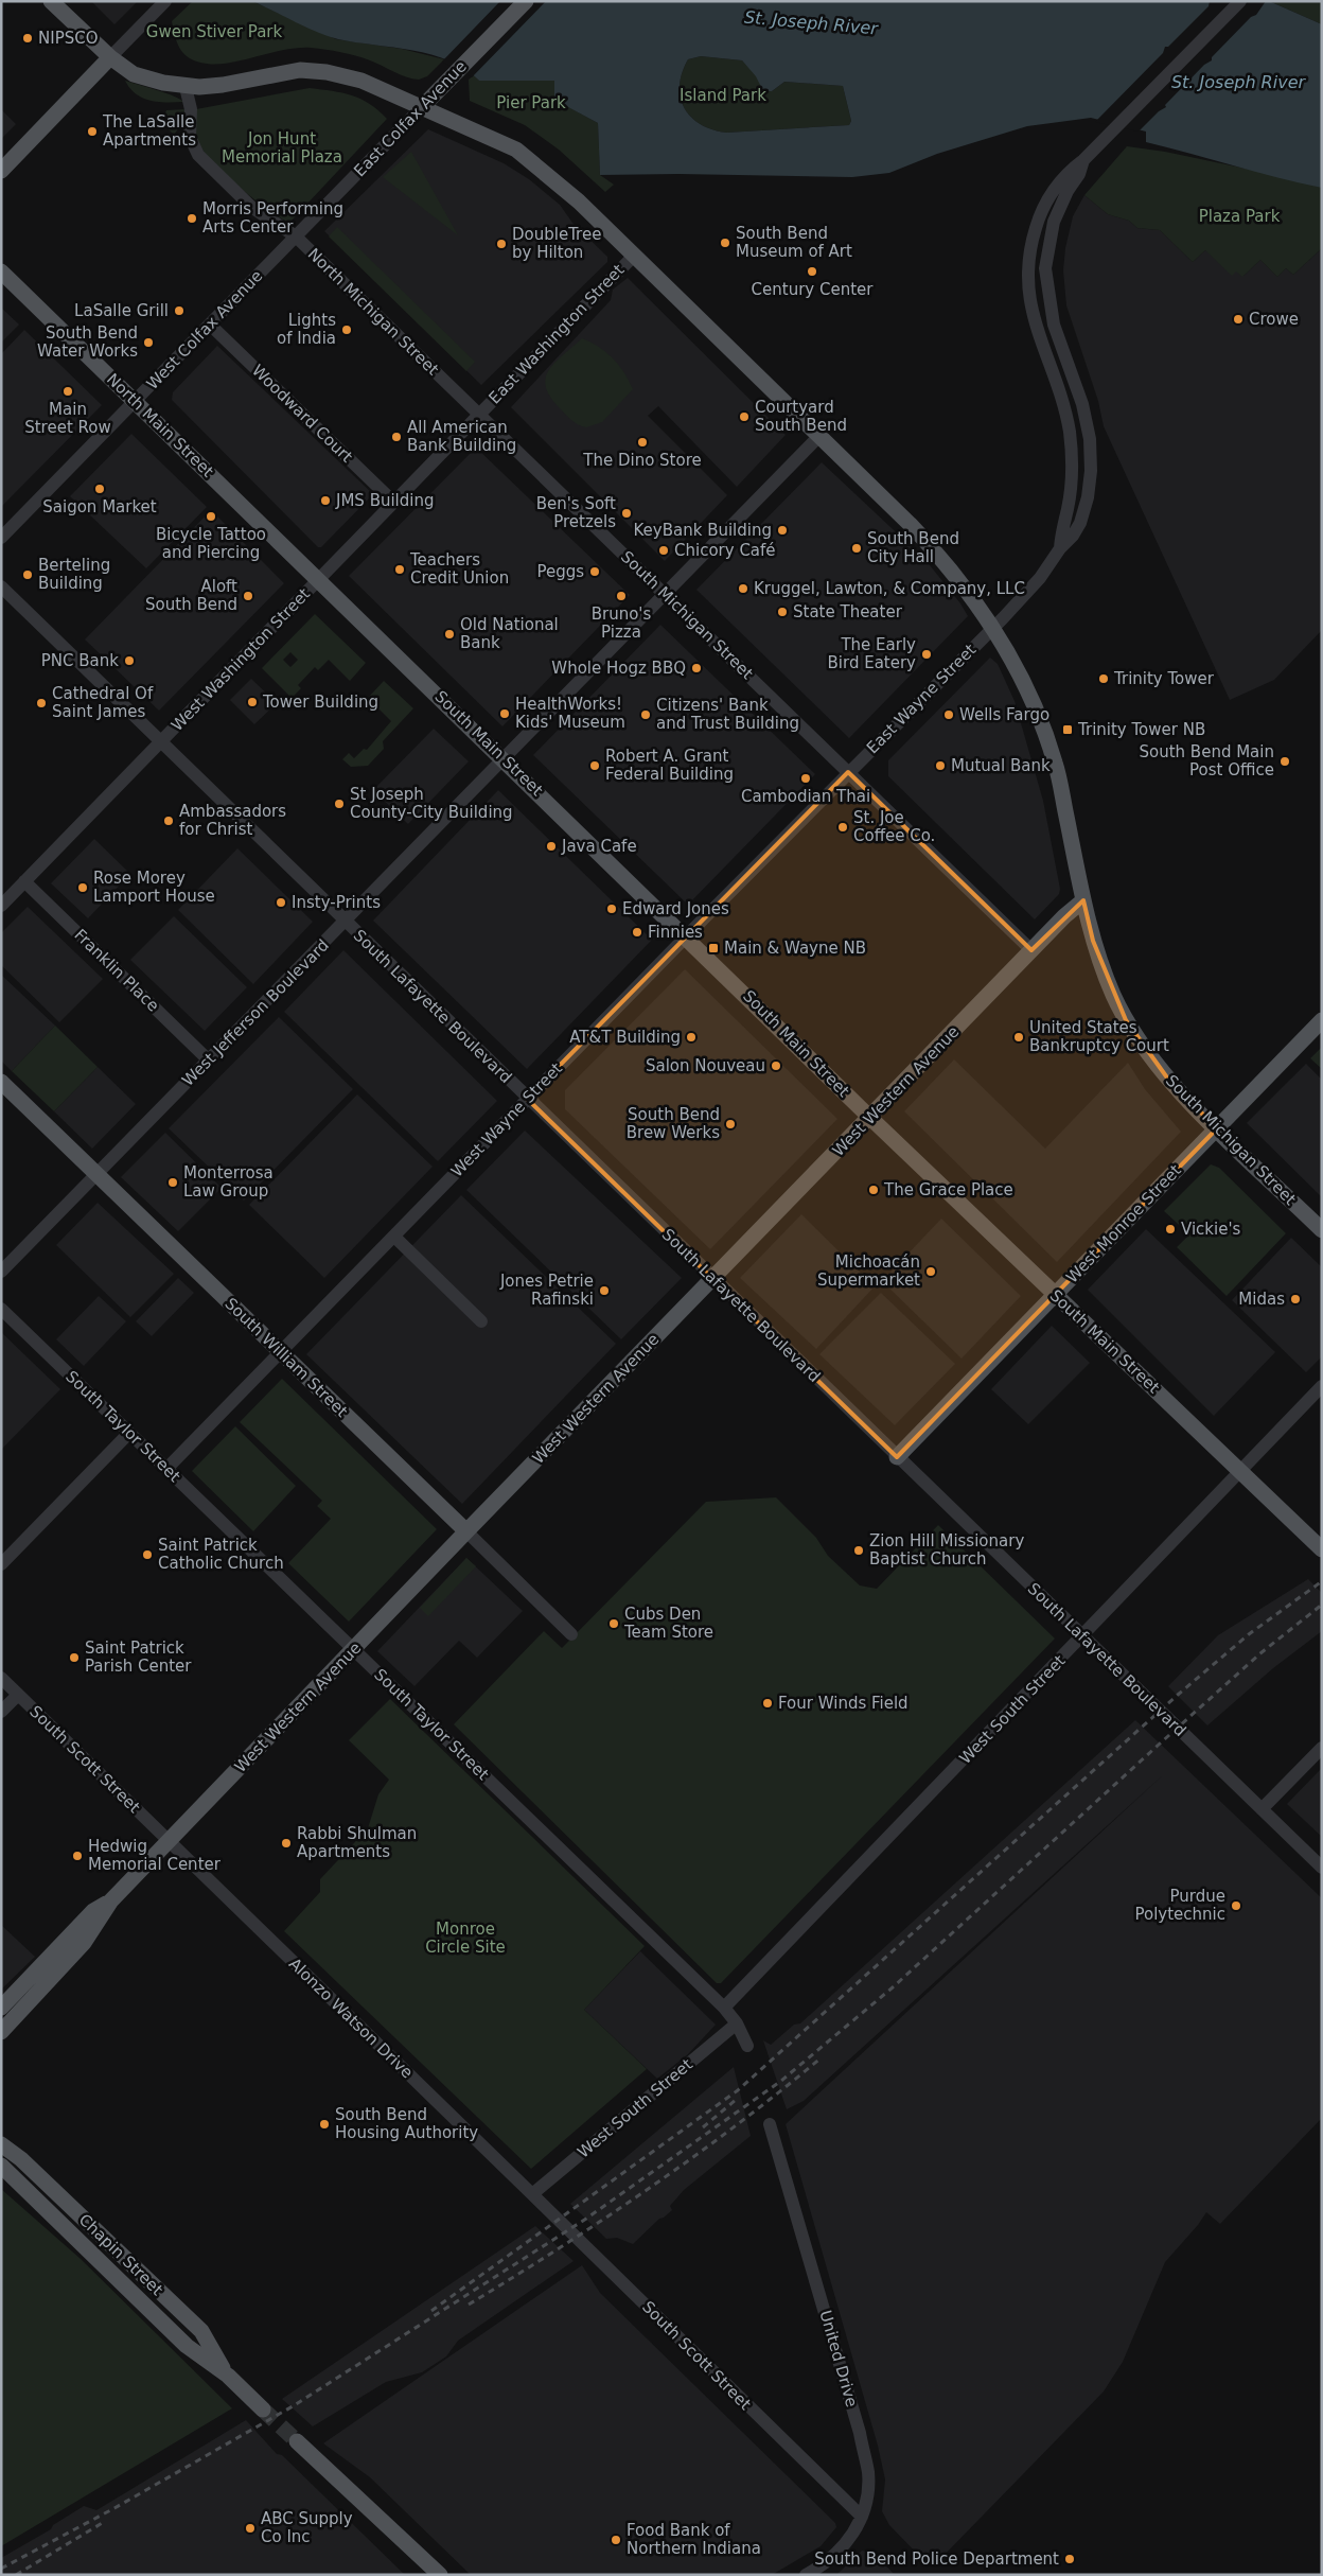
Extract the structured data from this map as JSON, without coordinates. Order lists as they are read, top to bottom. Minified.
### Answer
{"streets":{"main road":["East Colfax Avenue","North Main Street","South Michigan Street","South Main Street","West Western Avenue","West Monroe Street","South William Street","Chapin Street"],"street":["North Michigan Street","West Colfax Avenue","East Washington Street","Woodward Court","West Washington Street","East Wayne Street","Franklin Place","South Lafayette Boulevard","West Jefferson Boulevard","West Wayne Street","South Taylor Street","West South Street","South Scott Street","Alonzo Watson Drive","United Drive"]},"crossings":[["East Colfax Avenue","North Michigan Street"],["East Colfax Avenue","West Colfax Avenue"],["East Colfax Avenue","South Michigan Street"],["North Michigan Street","West Colfax Avenue"],["North Michigan Street","East Washington Street"],["North Michigan Street","South Michigan Street"],["North Michigan Street","West Washington Street"],["West Colfax Avenue","Woodward Court"],["West Colfax Avenue","North Main Street"],["East Washington Street","South Michigan Street"],["East Washington Street","West Washington Street"],["Woodward Court","West Washington Street"],["North Main Street","West Washington Street"],["North Main Street","South Main Street"],["South Michigan Street","West Washington Street"],["South Michigan Street","East Wayne Street"],["South Michigan Street","West Jefferson Boulevard"],["South Michigan Street","West Western Avenue"],["South Michigan Street","West Wayne Street"],["South Michigan Street","West Monroe Street"],["West Washington Street","South Main Street"],["West Washington Street","Franklin Place"],["West Washington Street","South Lafayette Boulevard"],["East Wayne Street","West Wayne Street"],["South Main Street","West Jefferson Boulevard"],["South Main Street","West Western Avenue"],["South Main Street","West Wayne Street"],["South Main Street","West Monroe Street"],["South Main Street","West South Street"],["Franklin Place","West Jefferson Boulevard"],["South Lafayette Boulevard","West Jefferson Boulevard"],["South Lafayette Boulevard","West Western Avenue"],["South Lafayette Boulevard","West Wayne Street"],["South Lafayette Boulevard","West Monroe Street"],["South Lafayette Boulevard","West South Street"],["West Jefferson Boulevard","South William Street"],["West Western Avenue","South William Street"],["West Western Avenue","South Taylor Street"],["West Western Avenue","South Scott Street"],["West Western Avenue","Alonzo Watson Drive"],["West Wayne Street","South William Street"],["West Wayne Street","South Taylor Street"],["South Taylor Street","West South Street"],["West South Street","South Scott Street"],["West South Street","Alonzo Watson Drive"],["South Scott Street","Alonzo Watson Drive"],["South Scott Street","United Drive"]],"water":["St. Joseph River"],"parks":["Gwen Stiver Park","Island Park","Pier Park","Jon Hunt Memorial Plaza","Plaza Park","Monroe Circle Site"],"places":{"other":["NIPSCO","The LaSalle Apartments","Morris Performing Arts Center","South Bend Museum of Art","DoubleTree by Hilton","Century Center","LaSalle Grill","Crowe","Lights of India","South Bend Water Works","Main Street Row","Courtyard South Bend","All American Bank Building","The Dino Store","Saigon Market","JMS Building","Ben's Soft Pretzels","Bicycle Tattoo and Piercing","KeyBank Building","South Bend City Hall","Chicory Café","Teachers Credit Union","Peggs","Berteling Building","Kruggel, Lawton, & Company, LLC","Aloft South Bend","Bruno's Pizza","State Theater","Old National Bank","The Early Bird Eatery","PNC Bank","Whole Hogz BBQ","Trinity Tower","Tower Building","Cathedral Of Saint James","HealthWorks! Kids' Museum","Citizens' Bank and Trust Building","Wells Fargo","South Bend Main Post Office","Robert A. Grant Federal Building","Mutual Bank","Cambodian Thai","St Joseph County-City Building","Ambassadors for Christ","St. Joe Coffee Co.","Java Cafe","Rose Morey Lamport House","Insty-Prints","Edward Jones","Finnies","AT&T Building","United States Bankruptcy Court","Salon Nouveau","South Bend Brew Werks","Monterrosa Law Group","The Grace Place","Vickie's","Michoacán Supermarket","Jones Petrie Rafinski","Midas","Zion Hill Missionary Baptist Church","Saint Patrick Catholic Church","Cubs Den Team Store","Saint Patrick Parish Center","Four Winds Field","Rabbi Shulman Apartments","Hedwig Memorial Center","Purdue Polytechnic","South Bend Housing Authority","ABC Supply Co Inc","Food Bank of Northern Indiana","South Bend Police Department"],"transit":["Trinity Tower NB","Main & Wayne NB"]}}
